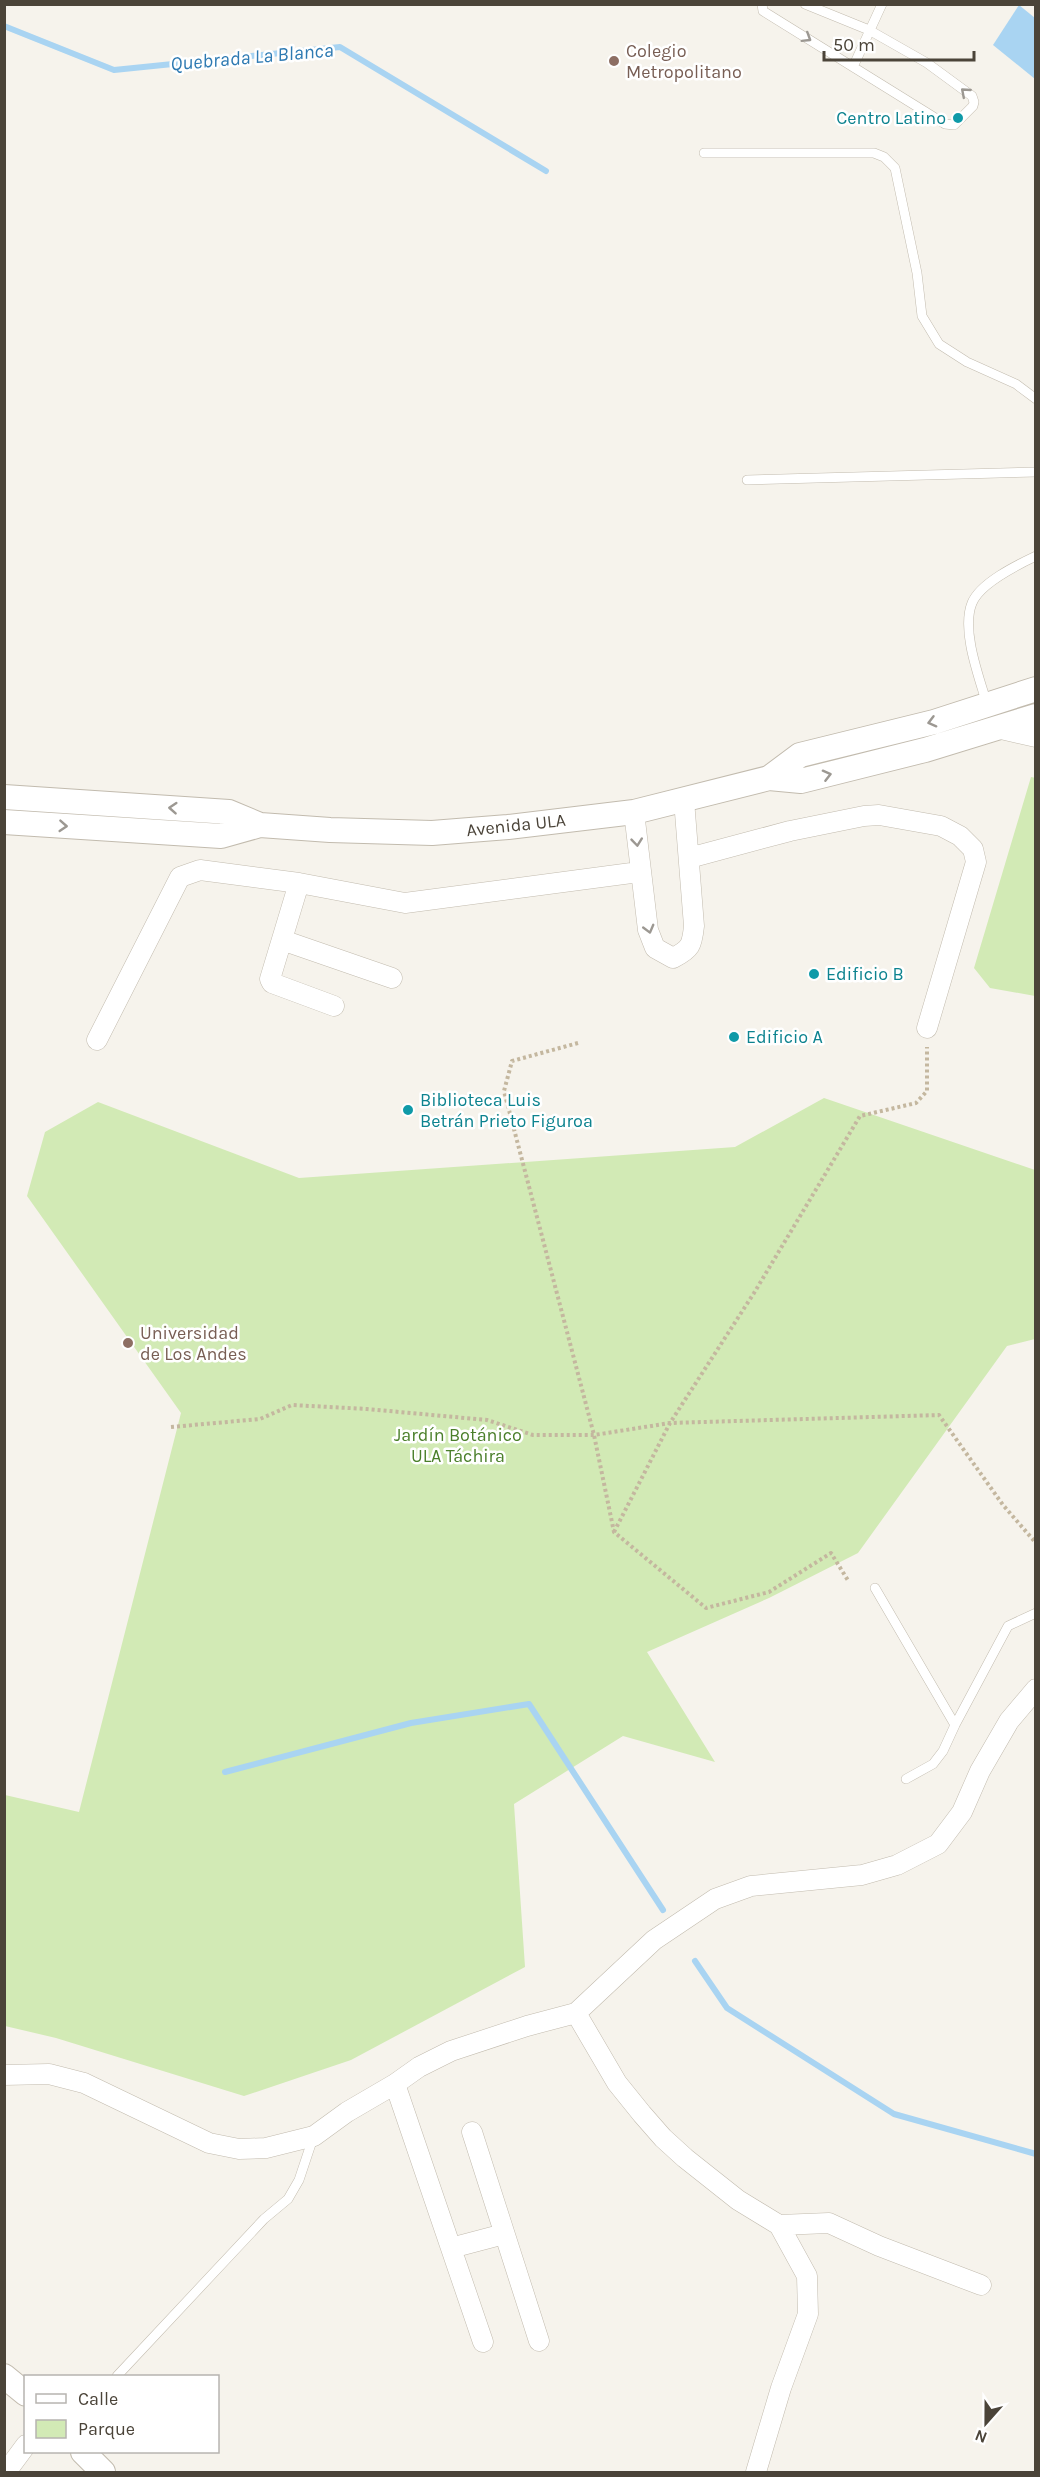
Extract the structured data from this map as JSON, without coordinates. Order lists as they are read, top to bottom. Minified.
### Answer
{"streets":{"street":["Avenida ULA"]},"water":["Quebrada La Blanca"],"parks":["Jardín Botánico ULA Táchira"],"places":["Colegio Metropolitano","Centro Latino","Edificio B","Edificio A","Biblioteca Luis Betrán Prieto Figuroa","Universidad de Los Andes"],"legend":["Calle","Parque"],"scale_bar":"50 m","north":"bottom"}
